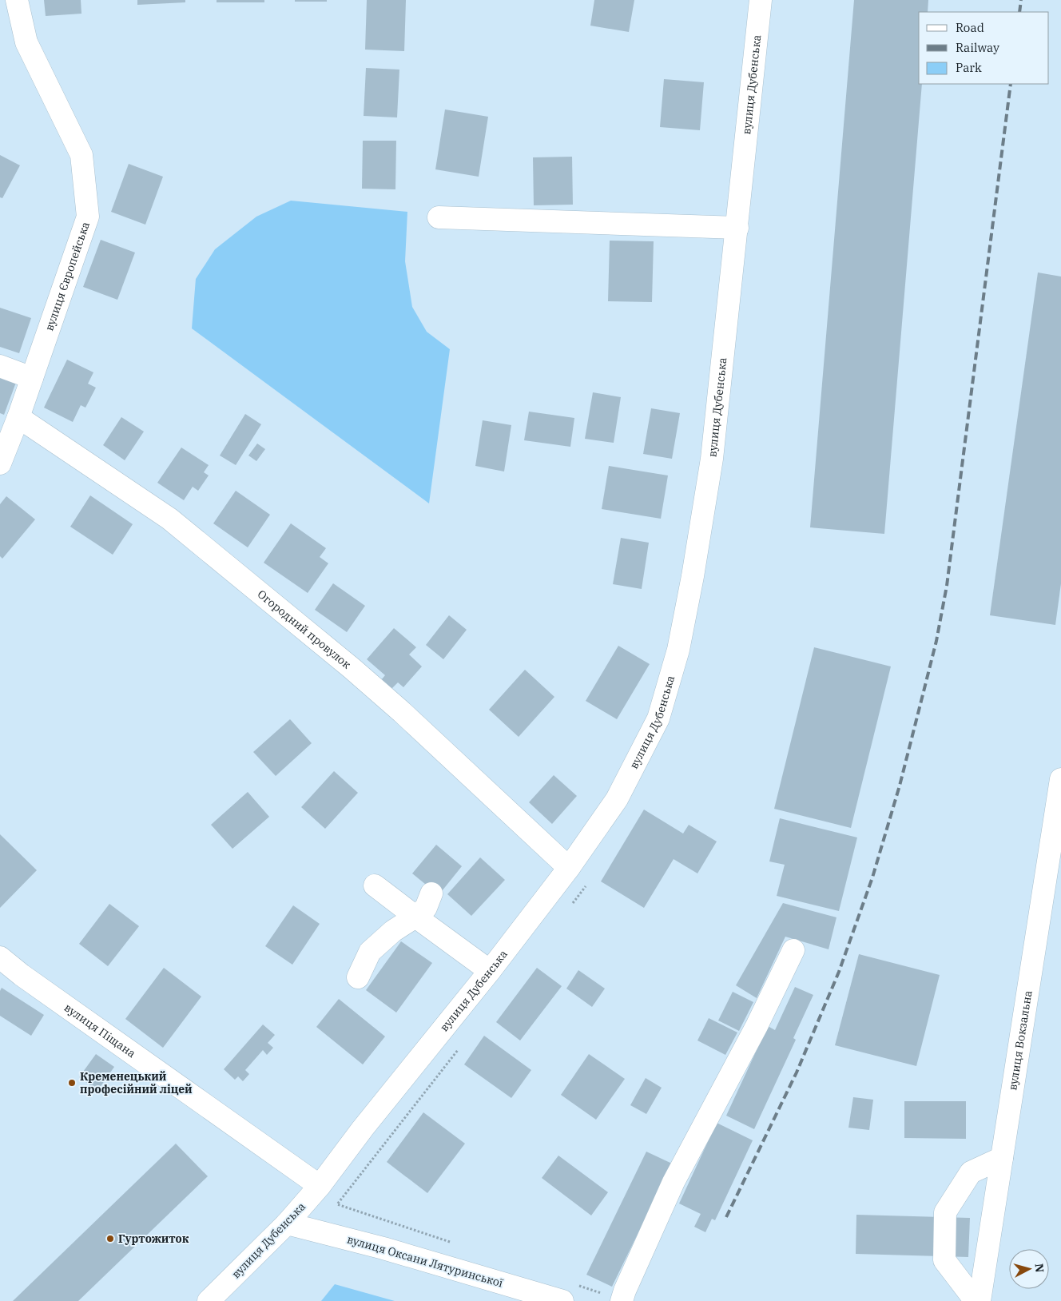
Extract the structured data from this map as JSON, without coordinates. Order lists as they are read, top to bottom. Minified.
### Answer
{"streets":{"main road":["вулиця Дубенська","вулиця Європейська","Огородний провулок","вулиця Піщана","вулиця Вокзальна","вулиця Оксани Лятуринської"]},"crossings":[["вулиця Дубенська","Огородний провулок"],["вулиця Дубенська","вулиця Піщана"],["вулиця Дубенська","вулиця Оксани Лятуринської"],["вулиця Європейська","Огородний провулок"]],"places":["Кременецький професійний ліцей","Гуртожиток"],"legend":["Road","Railway","Park"],"north":"right"}
